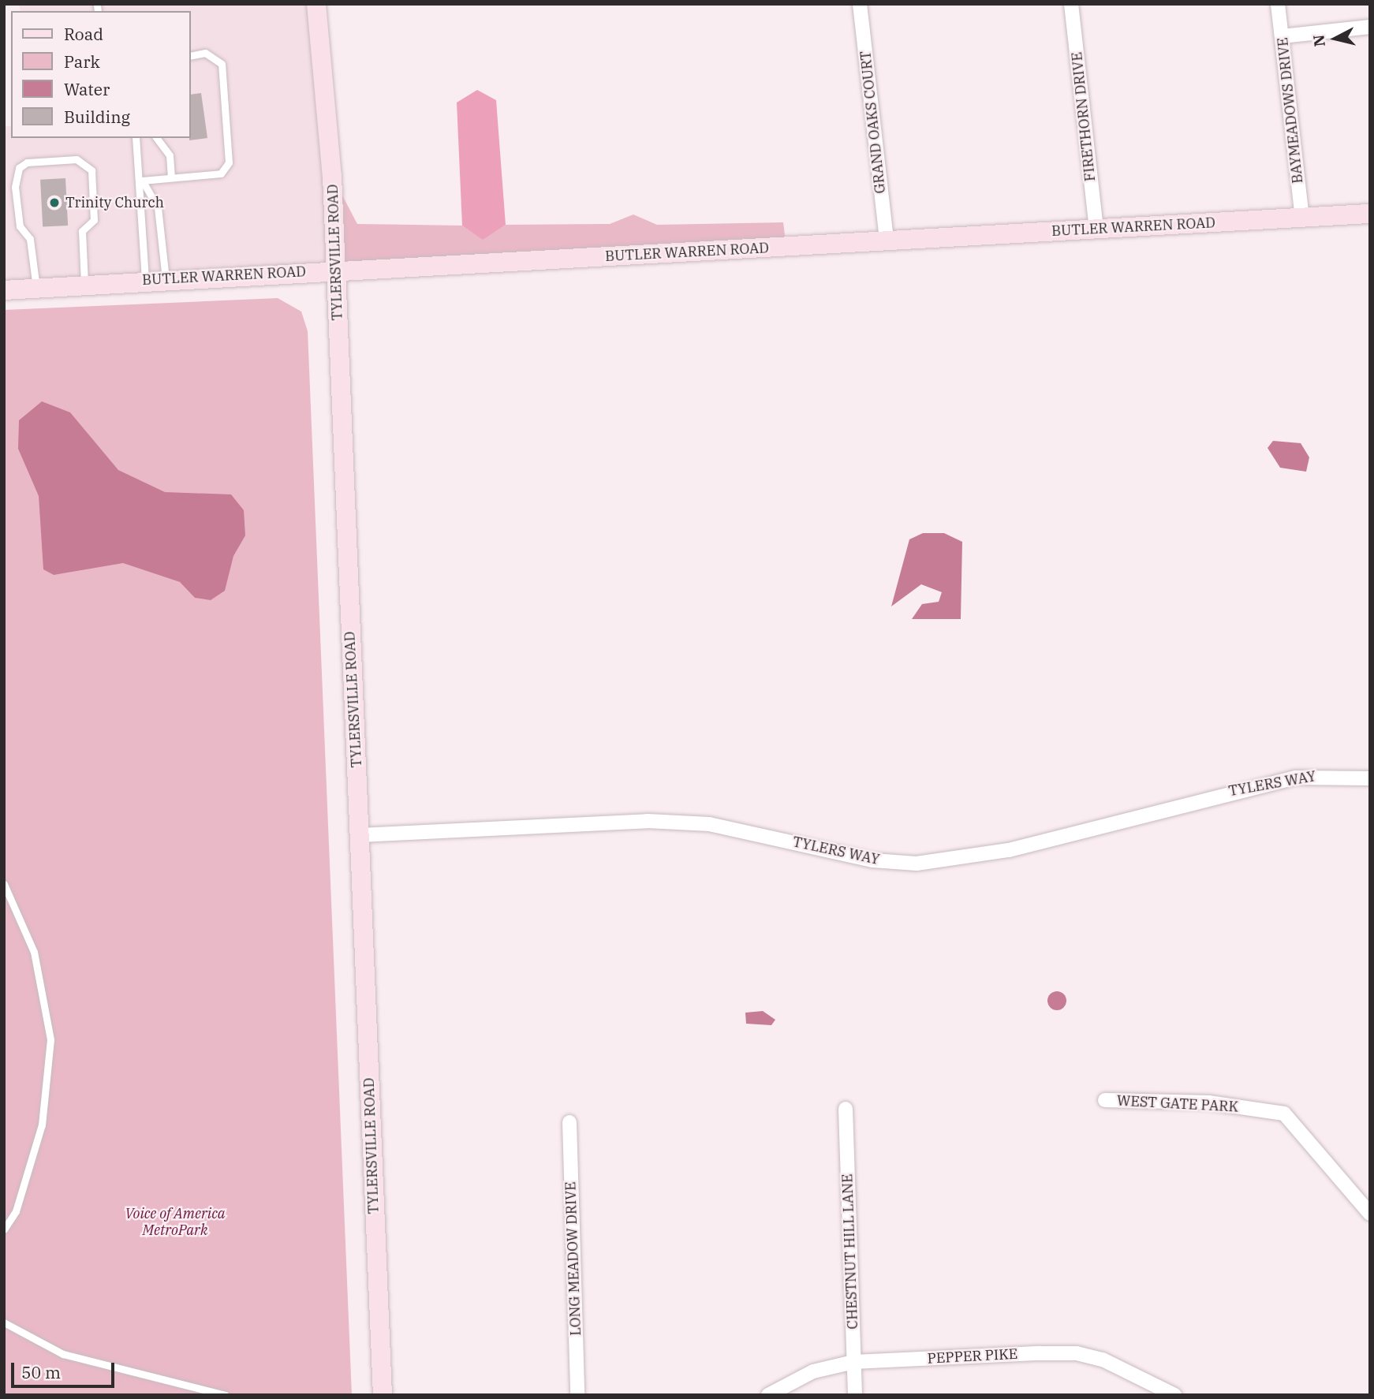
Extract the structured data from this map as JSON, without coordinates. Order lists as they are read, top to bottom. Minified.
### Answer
{"streets":{"main road":["BUTLER WARREN ROAD","TYLERSVILLE ROAD"],"street":["BAYMEADOWS DRIVE","FIRETHORN DRIVE","GRAND OAKS COURT","TYLERS WAY","WEST GATE PARK","CHESTNUT HILL LANE","LONG MEADOW DRIVE","PEPPER PIKE"]},"crossings":[["BAYMEADOWS DRIVE","BUTLER WARREN ROAD"],["FIRETHORN DRIVE","BUTLER WARREN ROAD"],["GRAND OAKS COURT","BUTLER WARREN ROAD"],["BUTLER WARREN ROAD","TYLERSVILLE ROAD"],["TYLERSVILLE ROAD","TYLERS WAY"],["CHESTNUT HILL LANE","PEPPER PIKE"]],"parks":["Voice of America MetroPark"],"places":["Trinity Church"],"legend":["Road","Park","Water","Building"],"scale_bar":"50 m","north":"left"}
